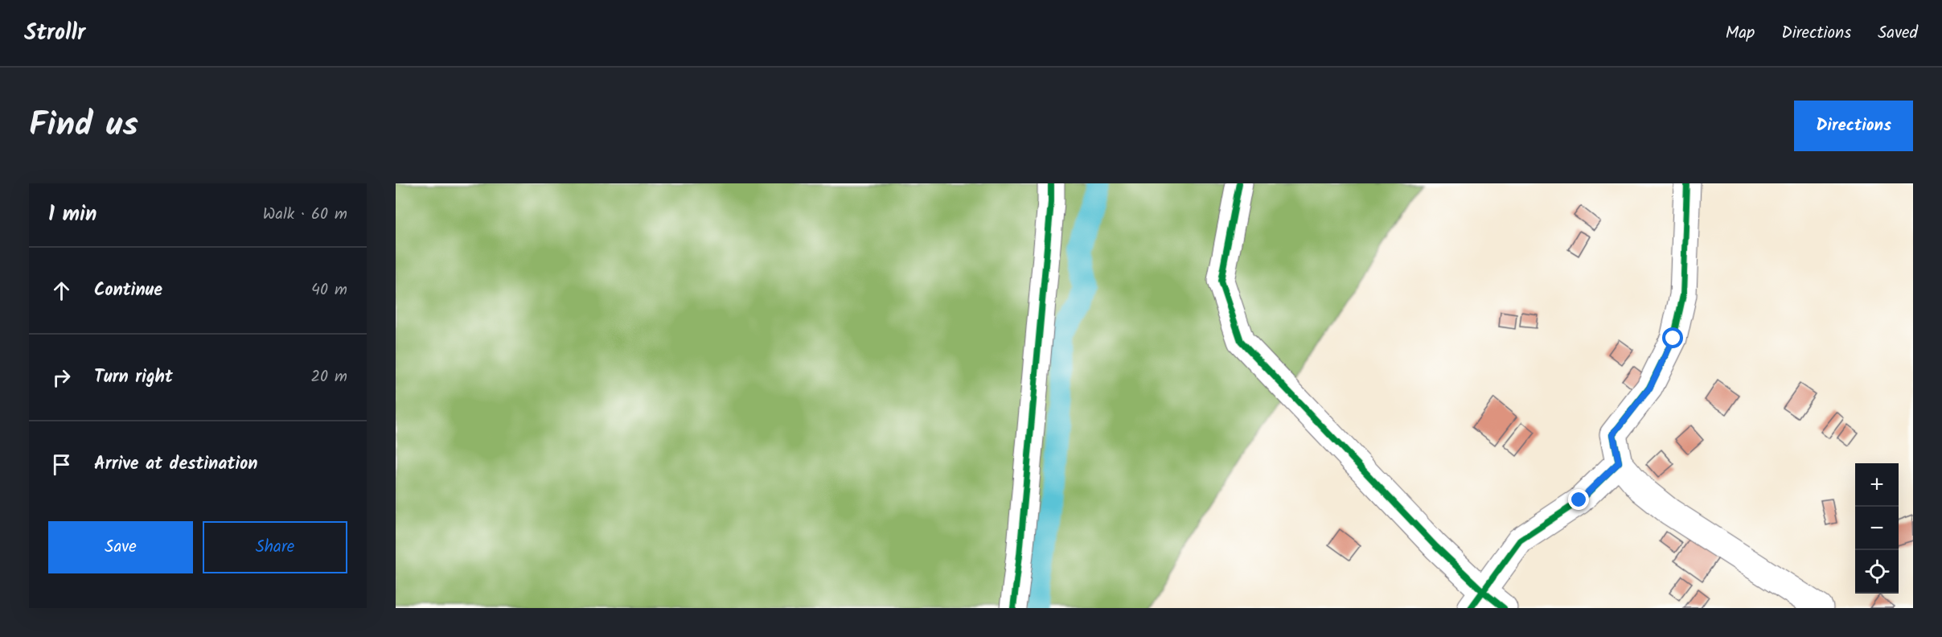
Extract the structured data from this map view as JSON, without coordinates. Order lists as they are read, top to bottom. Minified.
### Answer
{"page":{"header":"Strollr","nav":["Map","Directions","Saved"],"title":"Find us","buttons":["Directions",["Save","Share"]],"heading":["1 min","Walk · 60 m"],"list":[["Continue","40 m"],["Turn right","20 m"],"Arrive at destination"],"map_buttons":["+","−"]}}
